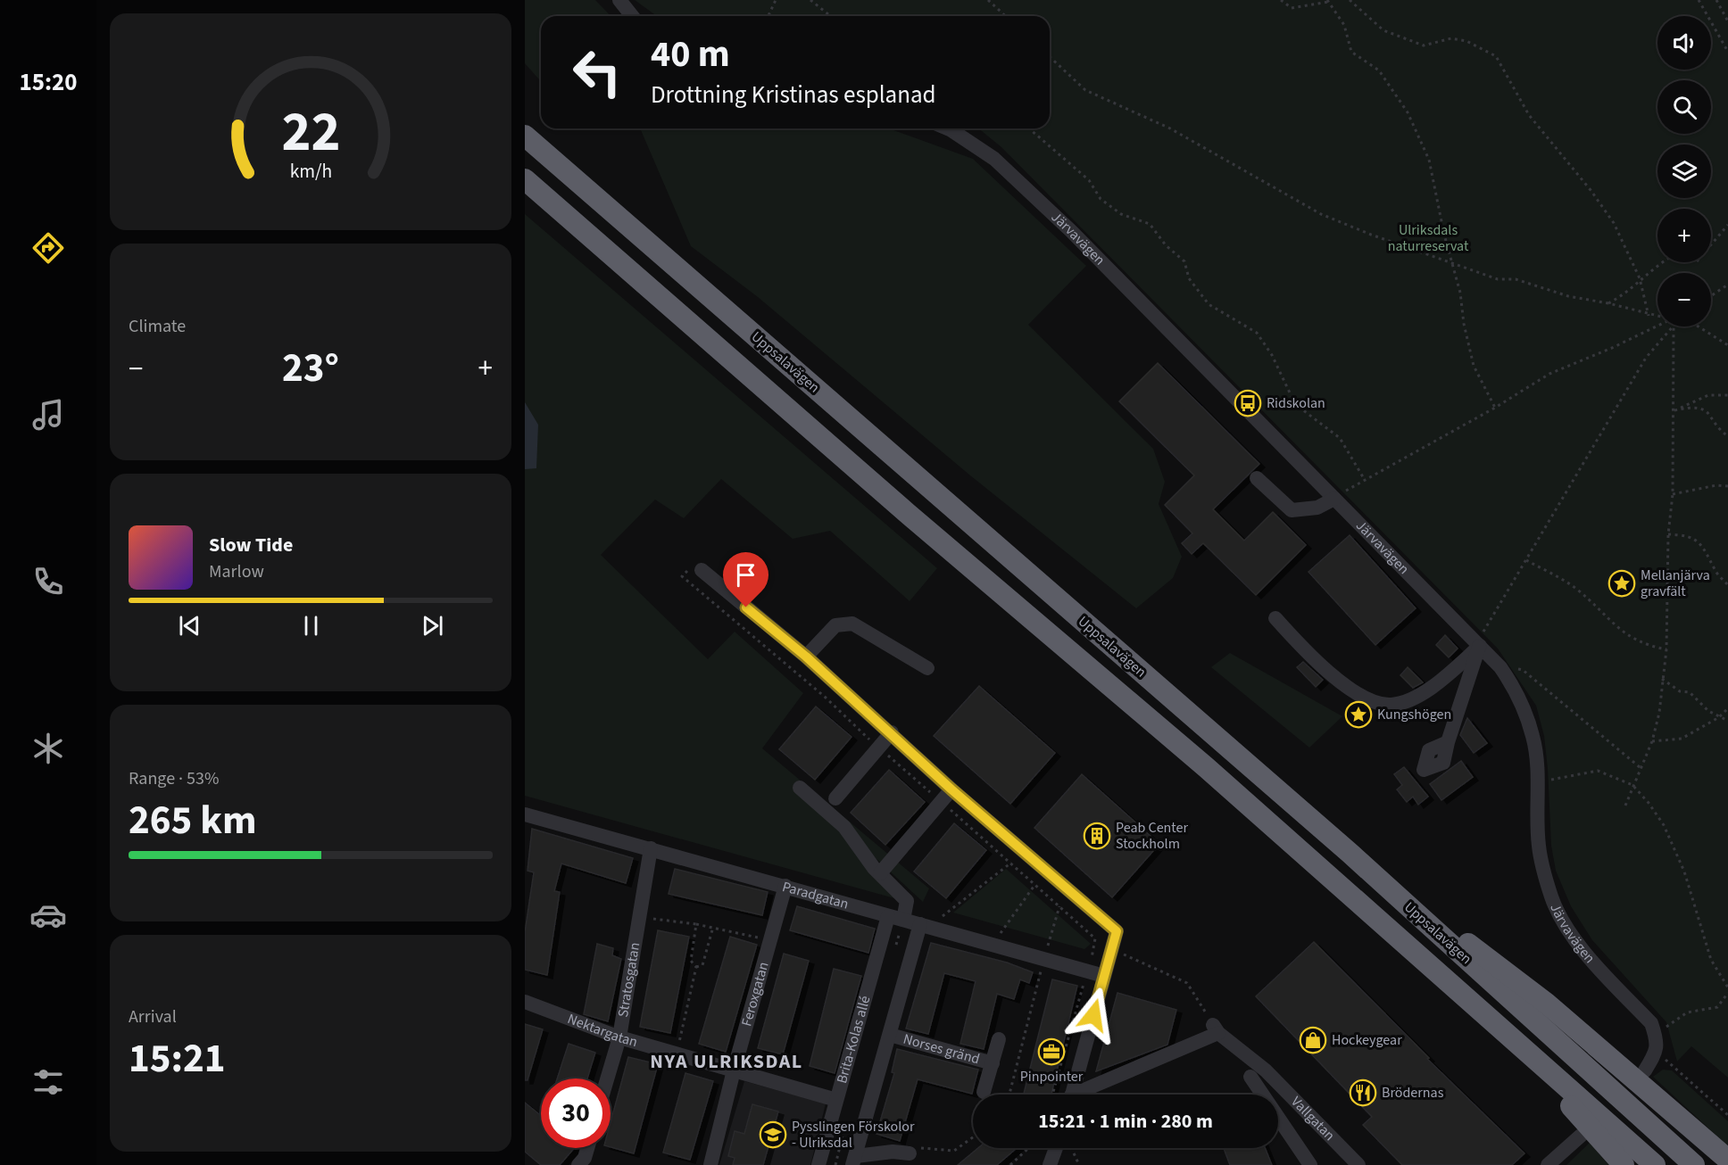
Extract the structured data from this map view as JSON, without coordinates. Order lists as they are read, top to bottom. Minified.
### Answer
{"streets":{"highway":["Uppsalavägen"],"street":["Järvavägen","Paradgatan","Stratosgatan","Feroxgatan","Nektargatan","Brita-Kolas allé","Norses gränd","Vallgatan"]},"crossings":[["Paradgatan","Stratosgatan"],["Paradgatan","Feroxgatan"],["Paradgatan","Brita-Kolas allé"],["Stratosgatan","Nektargatan"],["Feroxgatan","Nektargatan"],["Nektargatan","Brita-Kolas allé"]],"districts":["NYA ULRIKSDAL"],"parks":["Ulriksdals naturreservat"],"places":{"bus stop":["Ridskolan"],"place":["Mellanjärva gravfält","Kungshögen"],"building":["Peab Center Stockholm"],"shop":["Hockeygear"],"office":["Pinpointer"],"restaurant":["Brödernas"],"school or university":["Pysslingen Förskolor - Ulriksdal"]},"page":{"tabs":"15:20","map_buttons":["+","−"],"turn":["40 m","Drottning Kristinas esplanad"],"tile":["Climate",["Range · 53%","265 km"],["Arrival","15:21"]],"heat":["−","23°","+"],"song":["Slow Tide","Marlow"],"limit":"30","trip":"15:21 · 1 min · 280 m","gauge":["22","km/h"]}}
